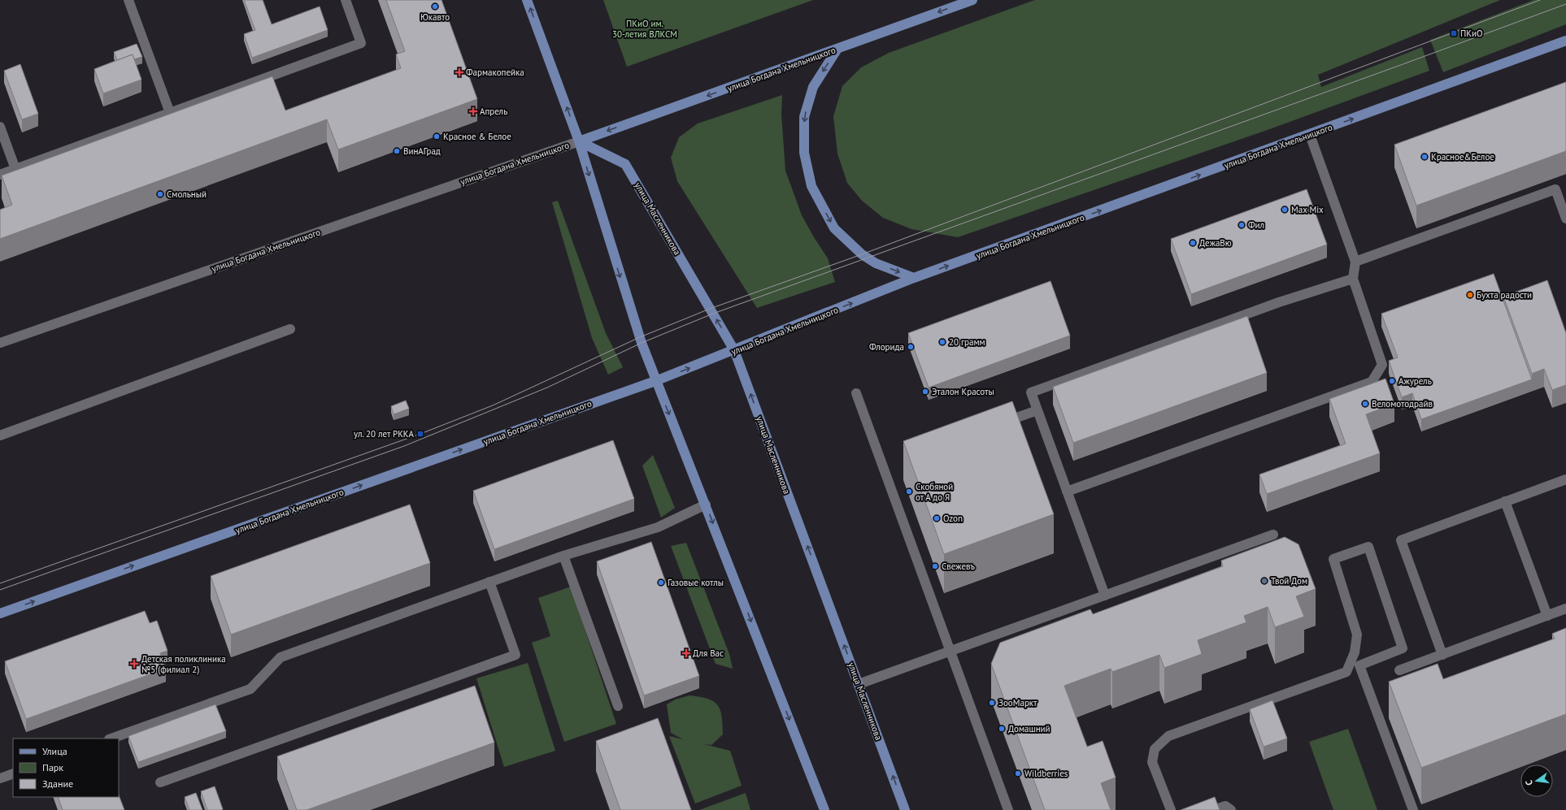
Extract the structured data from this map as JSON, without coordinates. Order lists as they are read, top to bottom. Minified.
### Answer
{"streets":{"main road":["улица Богдана Хмельницкого","улица Масленникова"]},"crossings":[["улица Богдана Хмельницкого","улица Масленникова"]],"parks":["ПКиО им. 30-летия ВЛКСМ"],"places":{"other":["Юкавто","Красное & Белое","ВинАГрад","Красное&Белое","Смольный","Max Mix","Фил","ДежаВю","Бухта радости","20 грамм","Флорида","Ажурель","Эталон Красоты","Веломотодрайв","Скобяной от А до Я","Ozon","Свежевъ","Твой Дом","Газовые котлы","ЗооМаркт","Домашний","Wildberries"],"transit":["ПКиО","ул. 20 лет РККА"],"health":["Фармакопейка","Апрель","Для Вас","Детская поликлиника №5 (филиал 2)"]},"legend":["Улица","Парк","Здание"],"north":"left"}
